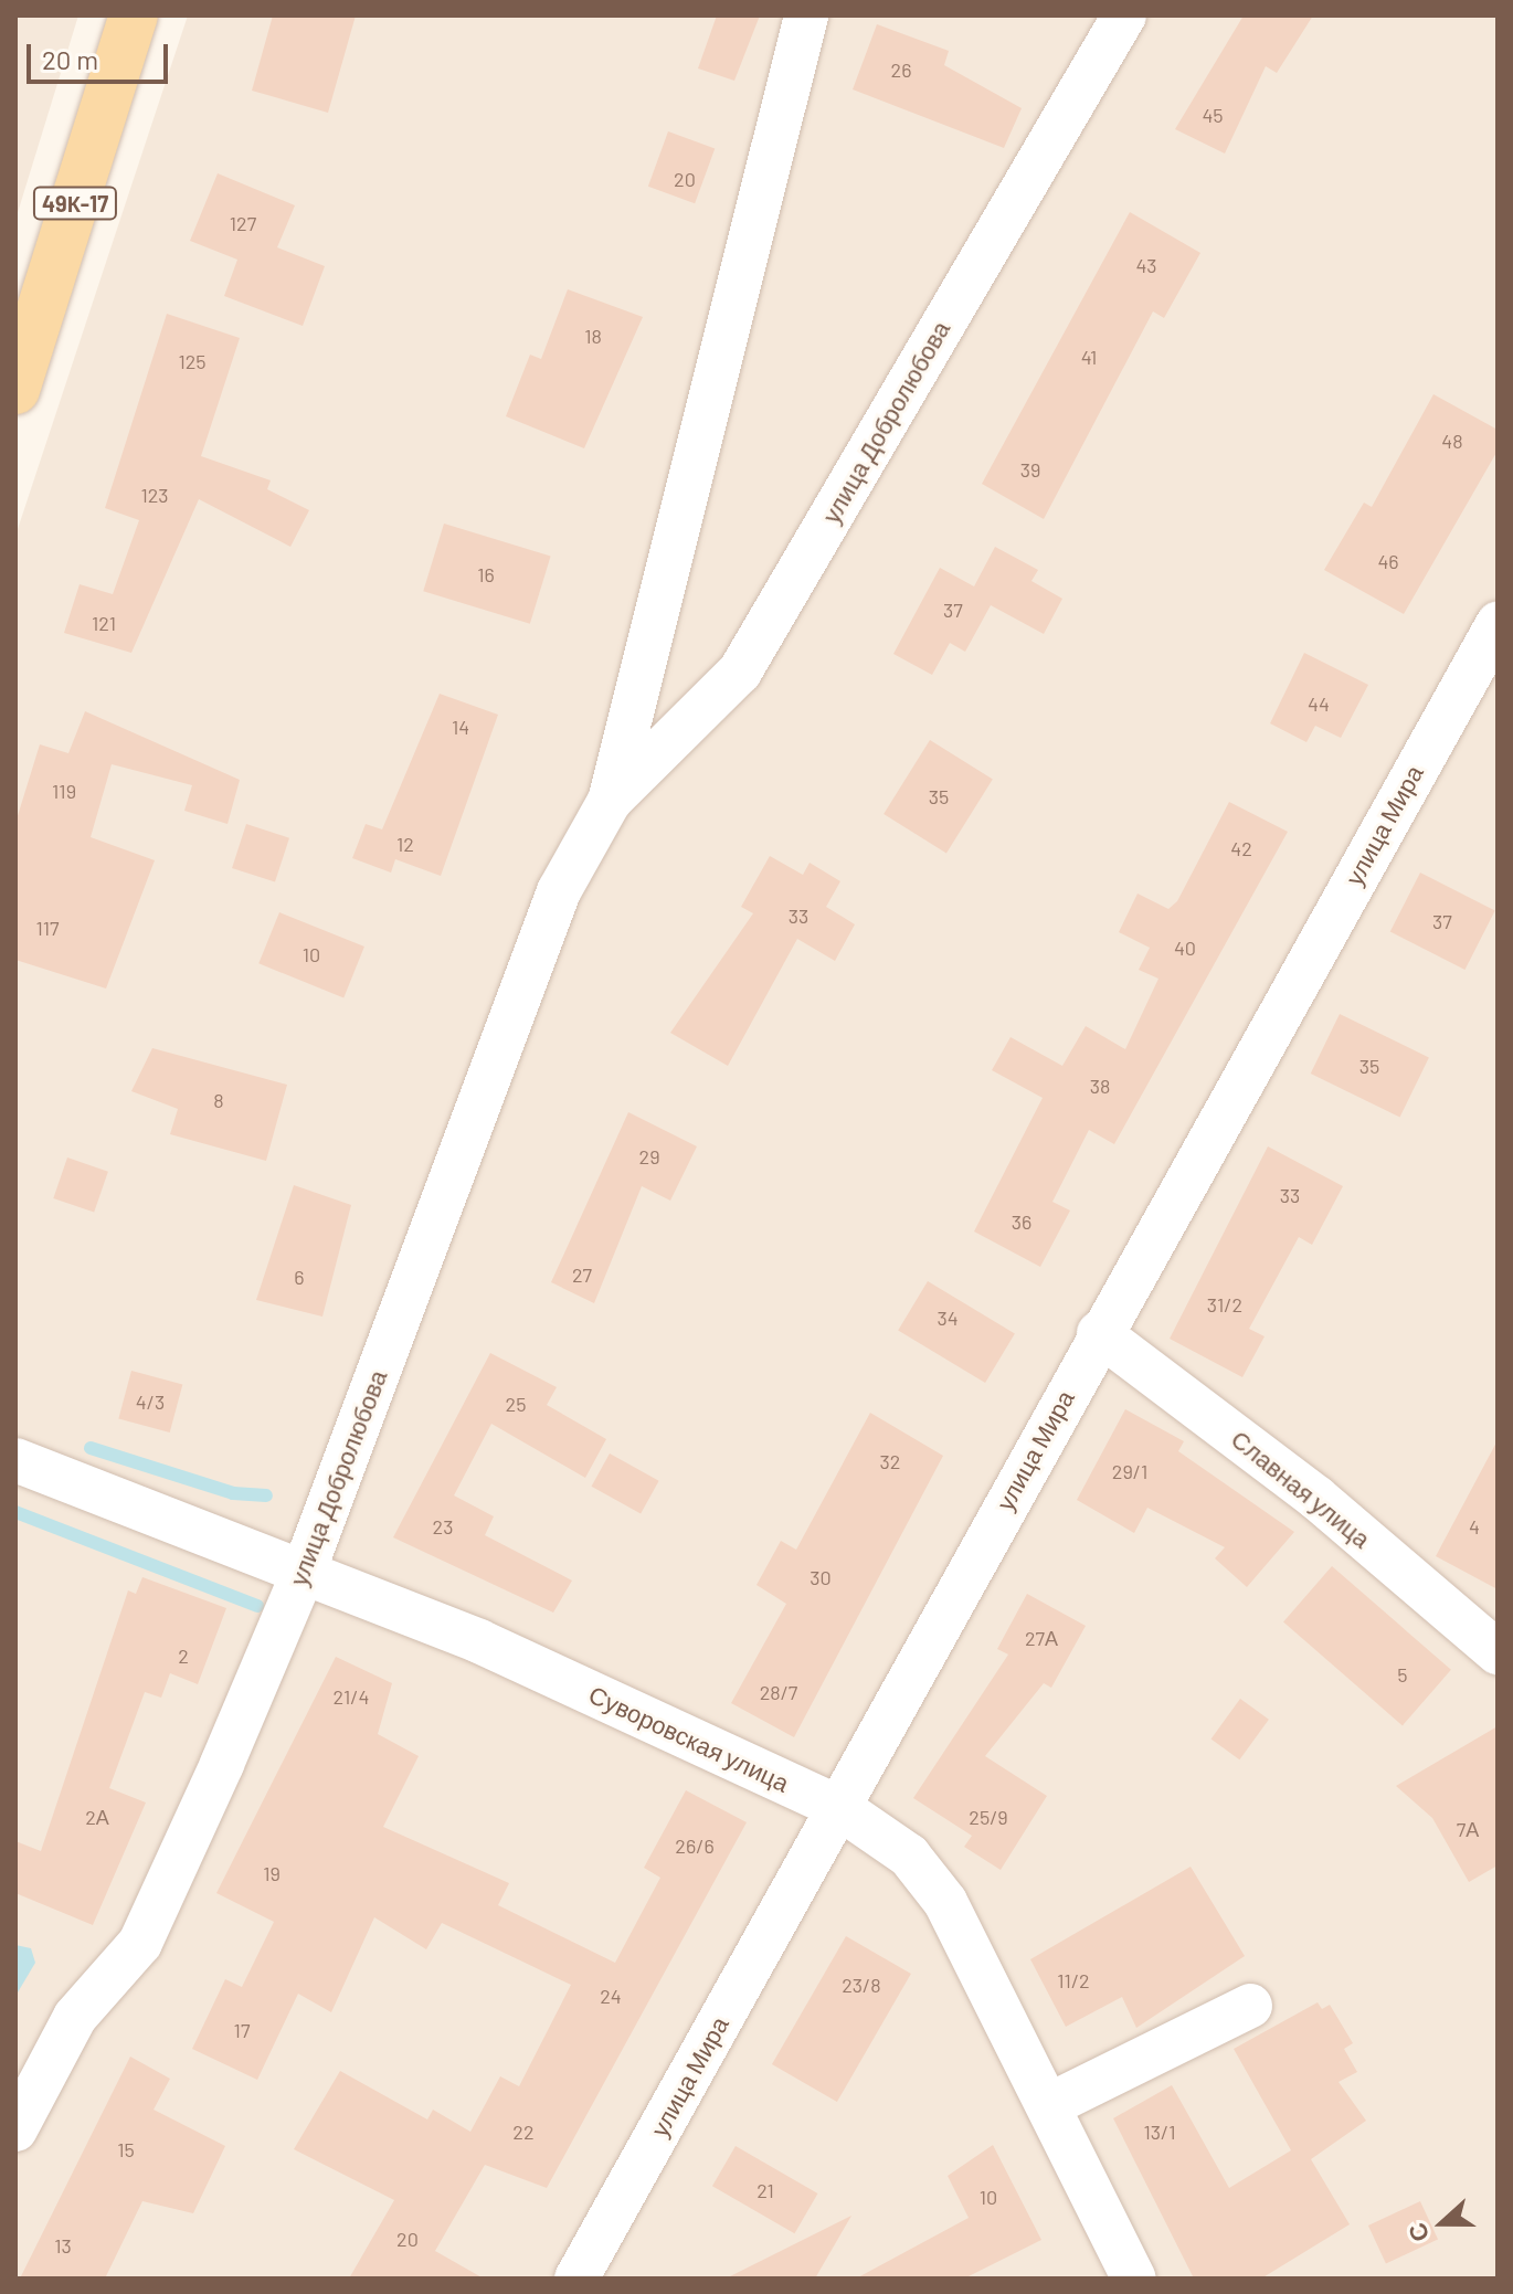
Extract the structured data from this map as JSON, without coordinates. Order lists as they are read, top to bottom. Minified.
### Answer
{"streets":{"main road":["49К-17"],"street":["улица Добролюбова","улица Мира","Славная улица","Суворовская улица"]},"crossings":[["улица Добролюбова","Суворовская улица"],["улица Мира","Славная улица"],["улица Мира","Суворовская улица"]],"house_numbers":["26","45","20","127","43","18","41","125","48","39","123","46","16","37","121","44","14","119","35","12","42","33","37","117","40","10","35","38","8","29","33","36","27","6","31/2","34","4/3","25","32","29/1","23","4","30","27А","2","5","28/7","21/4","2А","25/9","7А","26/6","19","11/2","23/8","24","17","22","13/1","15","21","10","20","13"],"scale_bar":"20 m","north":"left"}
